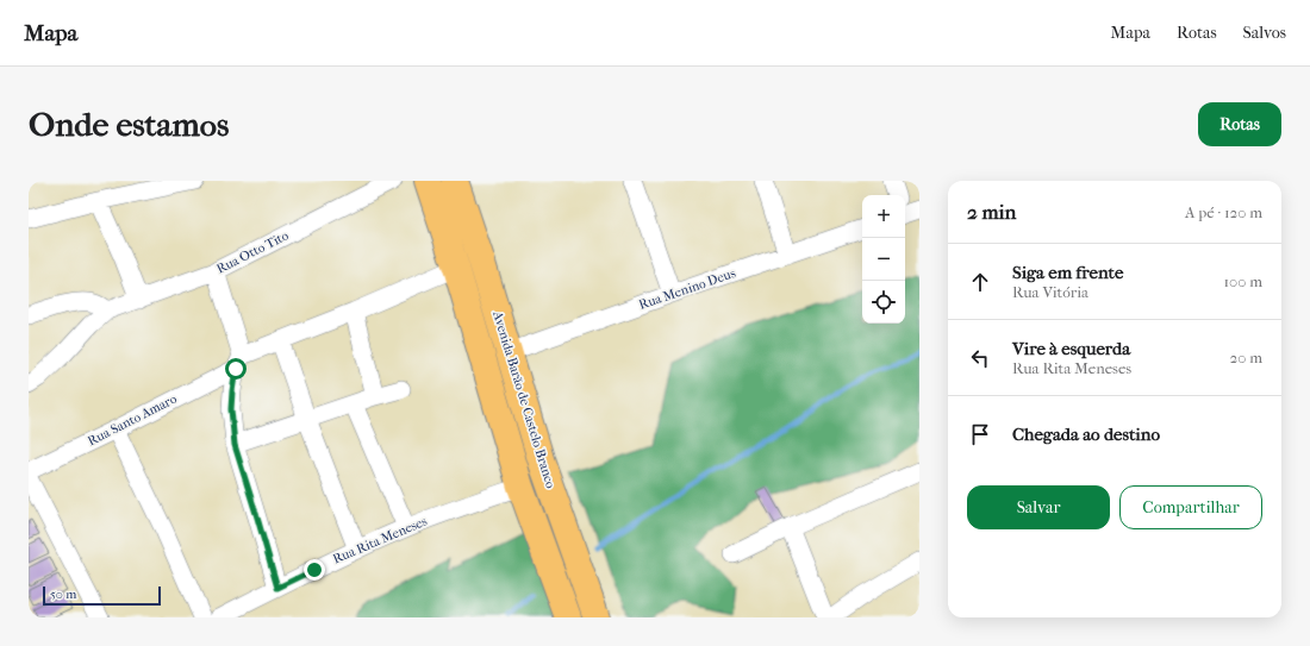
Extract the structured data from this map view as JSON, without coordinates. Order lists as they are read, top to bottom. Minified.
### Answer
{"streets":{"main road":["Avenida Barão de Castelo Branco"],"street":["Rua Otto Tito","Rua Menino Deus","Rua Santo Amaro","Rua Rita Meneses"]},"crossings":[["Rua Menino Deus","Avenida Barão de Castelo Branco"],["Avenida Barão de Castelo Branco","Rua Rita Meneses"]],"scale_bar":"50 m","page":{"header":"Mapa","nav":["Mapa","Rotas","Salvos"],"buttons":["Rotas",["Salvar","Compartilhar"]],"title":"Onde estamos","heading":["2 min","A pé · 120 m"],"map_buttons":["+","−"],"list":[["Siga em frente","Rua Vitória","100 m"],["Vire à esquerda","Rua Rita Meneses","20 m"],"Chegada ao destino"],"scale":"50 m"}}
